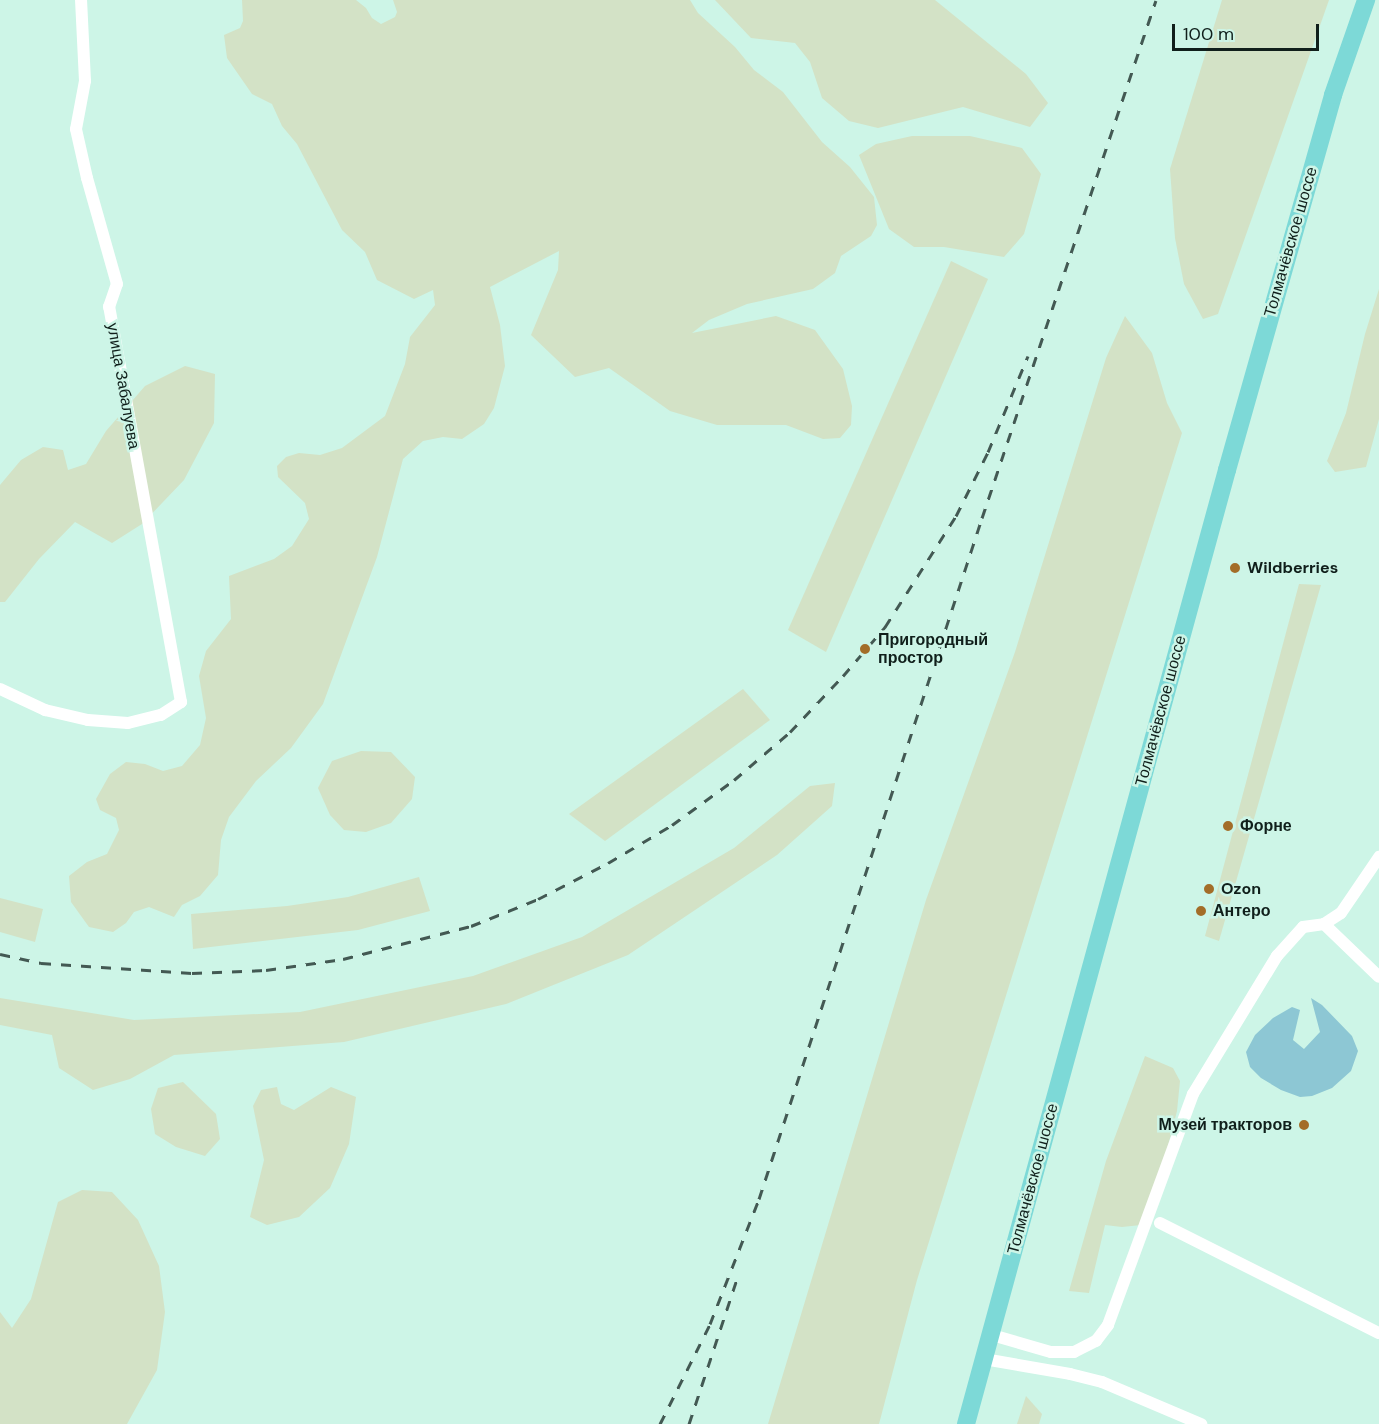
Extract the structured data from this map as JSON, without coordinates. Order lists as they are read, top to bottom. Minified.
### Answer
{"streets":{"main road":["Толмачёвское шоссе"],"street":["улица Забалуева"]},"places":["Wildberries","Пригородный простор","Форне","Ozon","Антеро","Музей тракторов"],"scale_bar":"100 m"}
